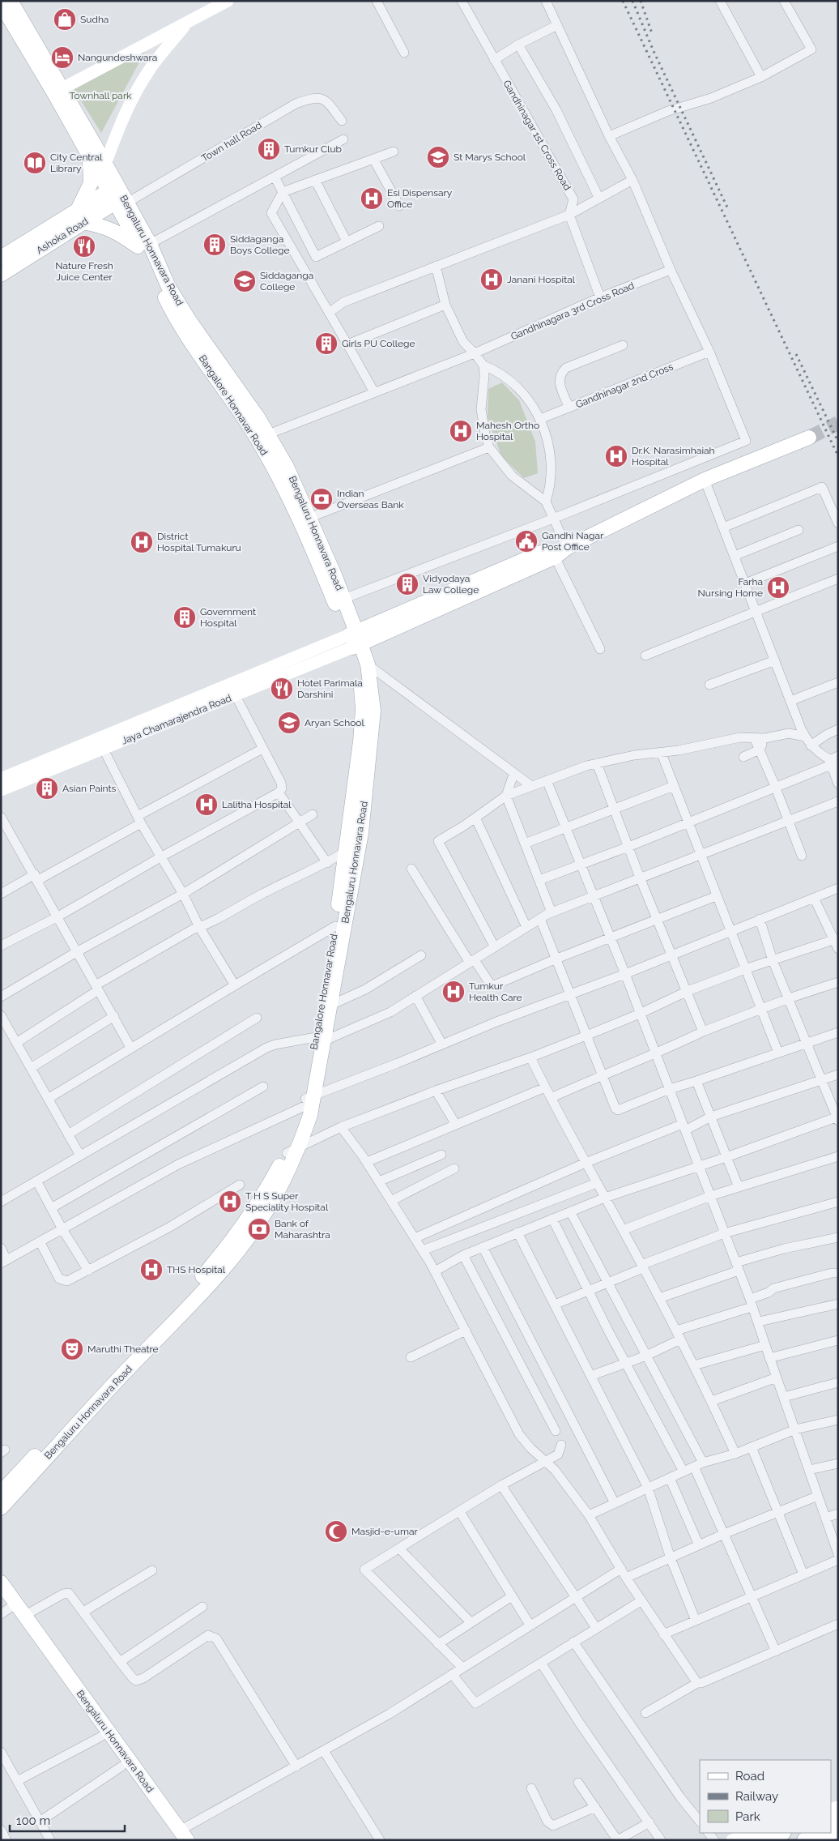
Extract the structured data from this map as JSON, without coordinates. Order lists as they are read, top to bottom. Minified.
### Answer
{"streets":{"main road":["Ashoka Road","Bengaluru Honnavara Road","Bangalore Honnavar Road","Jaya Chamarajendra Road"],"street":["Gandhinagar 1st Cross Road","Town hall Road","Gandhinagara 3rd Cross Road","Gandhinagar 2nd Cross"]},"crossings":[["Gandhinagar 1st Cross Road","Gandhinagara 3rd Cross Road"],["Town hall Road","Ashoka Road"],["Town hall Road","Bengaluru Honnavara Road"],["Town hall Road","Bangalore Honnavar Road"],["Ashoka Road","Bengaluru Honnavara Road"],["Ashoka Road","Bangalore Honnavar Road"],["Bengaluru Honnavara Road","Gandhinagara 3rd Cross Road"],["Bengaluru Honnavara Road","Bangalore Honnavar Road"],["Bengaluru Honnavara Road","Jaya Chamarajendra Road"],["Bangalore Honnavar Road","Jaya Chamarajendra Road"]],"parks":["Townhall park"],"places":{"shop":["Sudha"],"hotel":["Nangundeshwara"],"building":["Tumkur Club","Siddaganga Boys College","Girls PU College","Vidyodaya Law College","Government Hospital","Asian Paints"],"school or university":["St Marys School","Siddaganga College","Aryan School"],"library":["City Central Library"],"hospital":["Esi Dispensary Office","Janani Hospital","Mahesh Ortho Hospital","Dr.K. Narasimhaiah Hospital","District Hospital Tumakuru","Farha Nursing Home","Lalitha Hospital","Tumkur Health Care","T H S Super Speciality Hospital","THS Hospital"],"restaurant":["Nature Fresh Juice Center","Hotel Parimala Darshini"],"bank":["Indian Overseas Bank","Bank of Maharashtra"],"public building":["Gandhi Nagar Post Office"],"theatre":["Maruthi Theatre"],"mosque":["Masjid-e-umar"]},"legend":["Road","Railway","Park"],"scale_bar":"100 m"}
